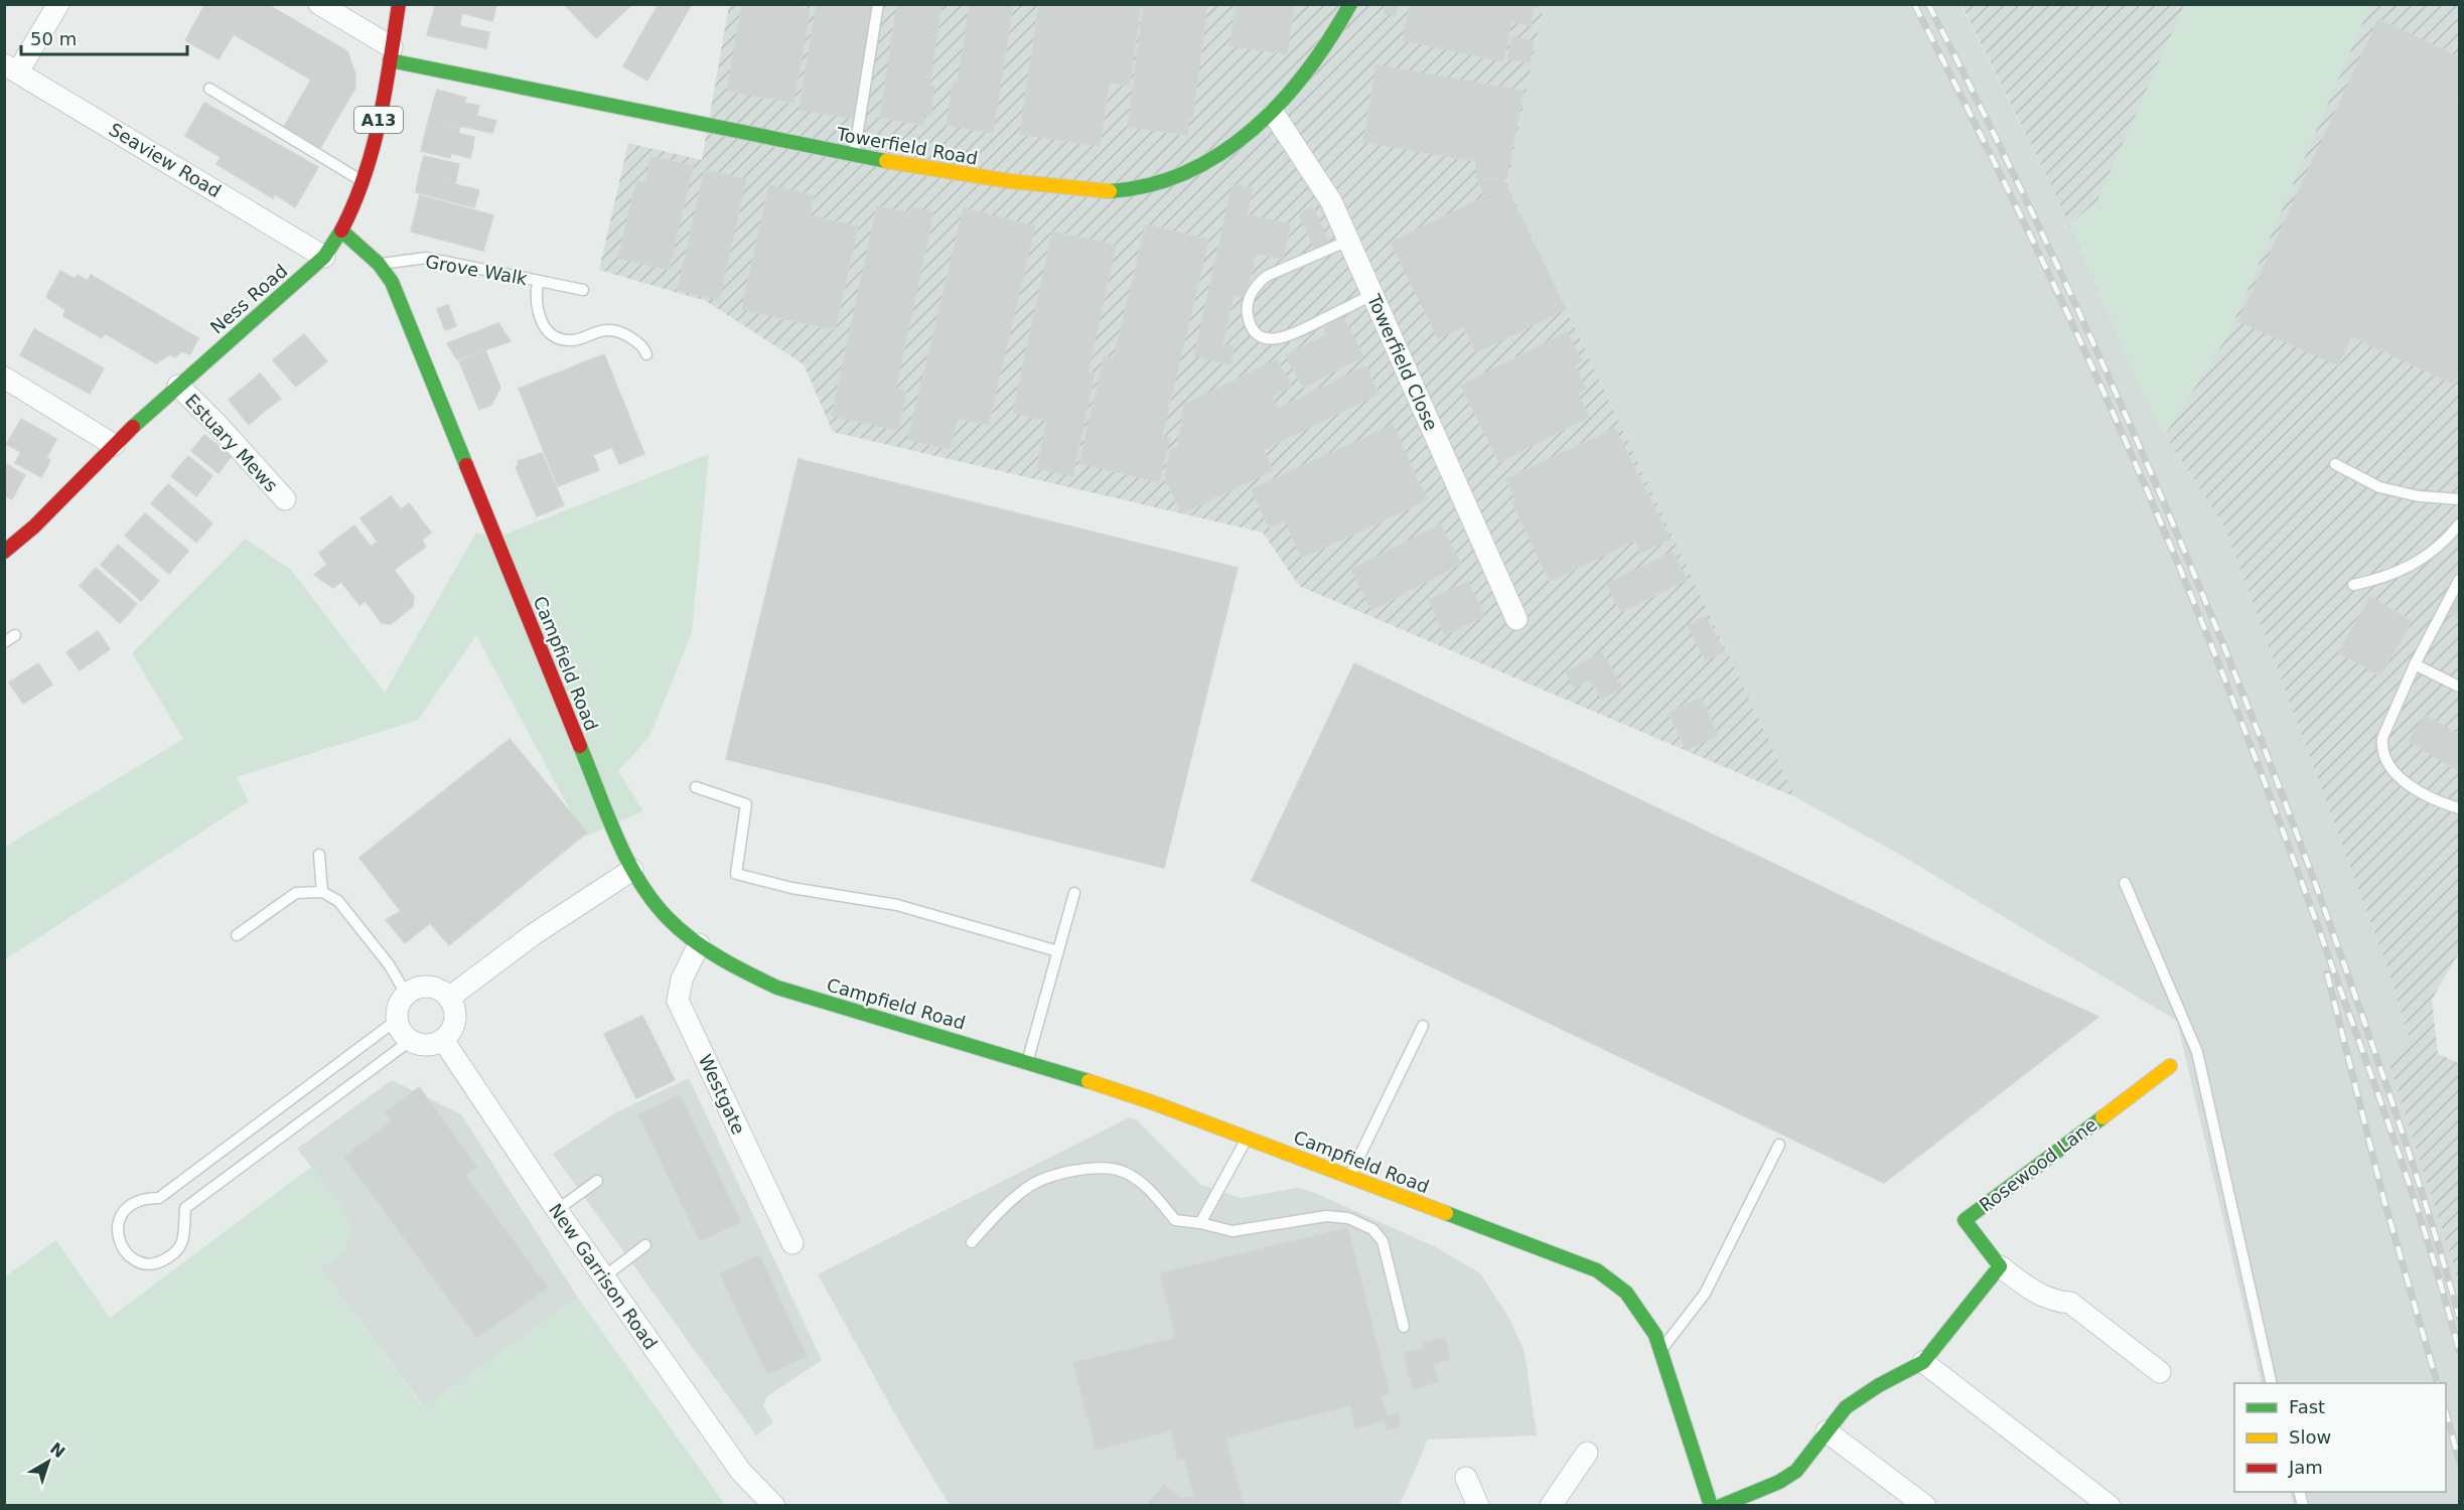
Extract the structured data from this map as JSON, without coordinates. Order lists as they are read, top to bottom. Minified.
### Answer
{"streets":{"street":["A13","Towerfield Road","Seaview Road","Ness Road","Towerfield Close","Estuary Mews","Campfield Road","Westgate","Rosewood Lane","New Garrison Road"],"lane":["Grove Walk"]},"crossings":[["Towerfield Road","Ness Road"],["Towerfield Road","Towerfield Close"],["Seaview Road","Ness Road"],["Grove Walk","Campfield Road"],["Ness Road","Estuary Mews"],["Ness Road","Campfield Road"],["Campfield Road","Westgate"]],"legend":["Fast","Slow","Jam"],"scale_bar":"50 m","north":"top right"}
